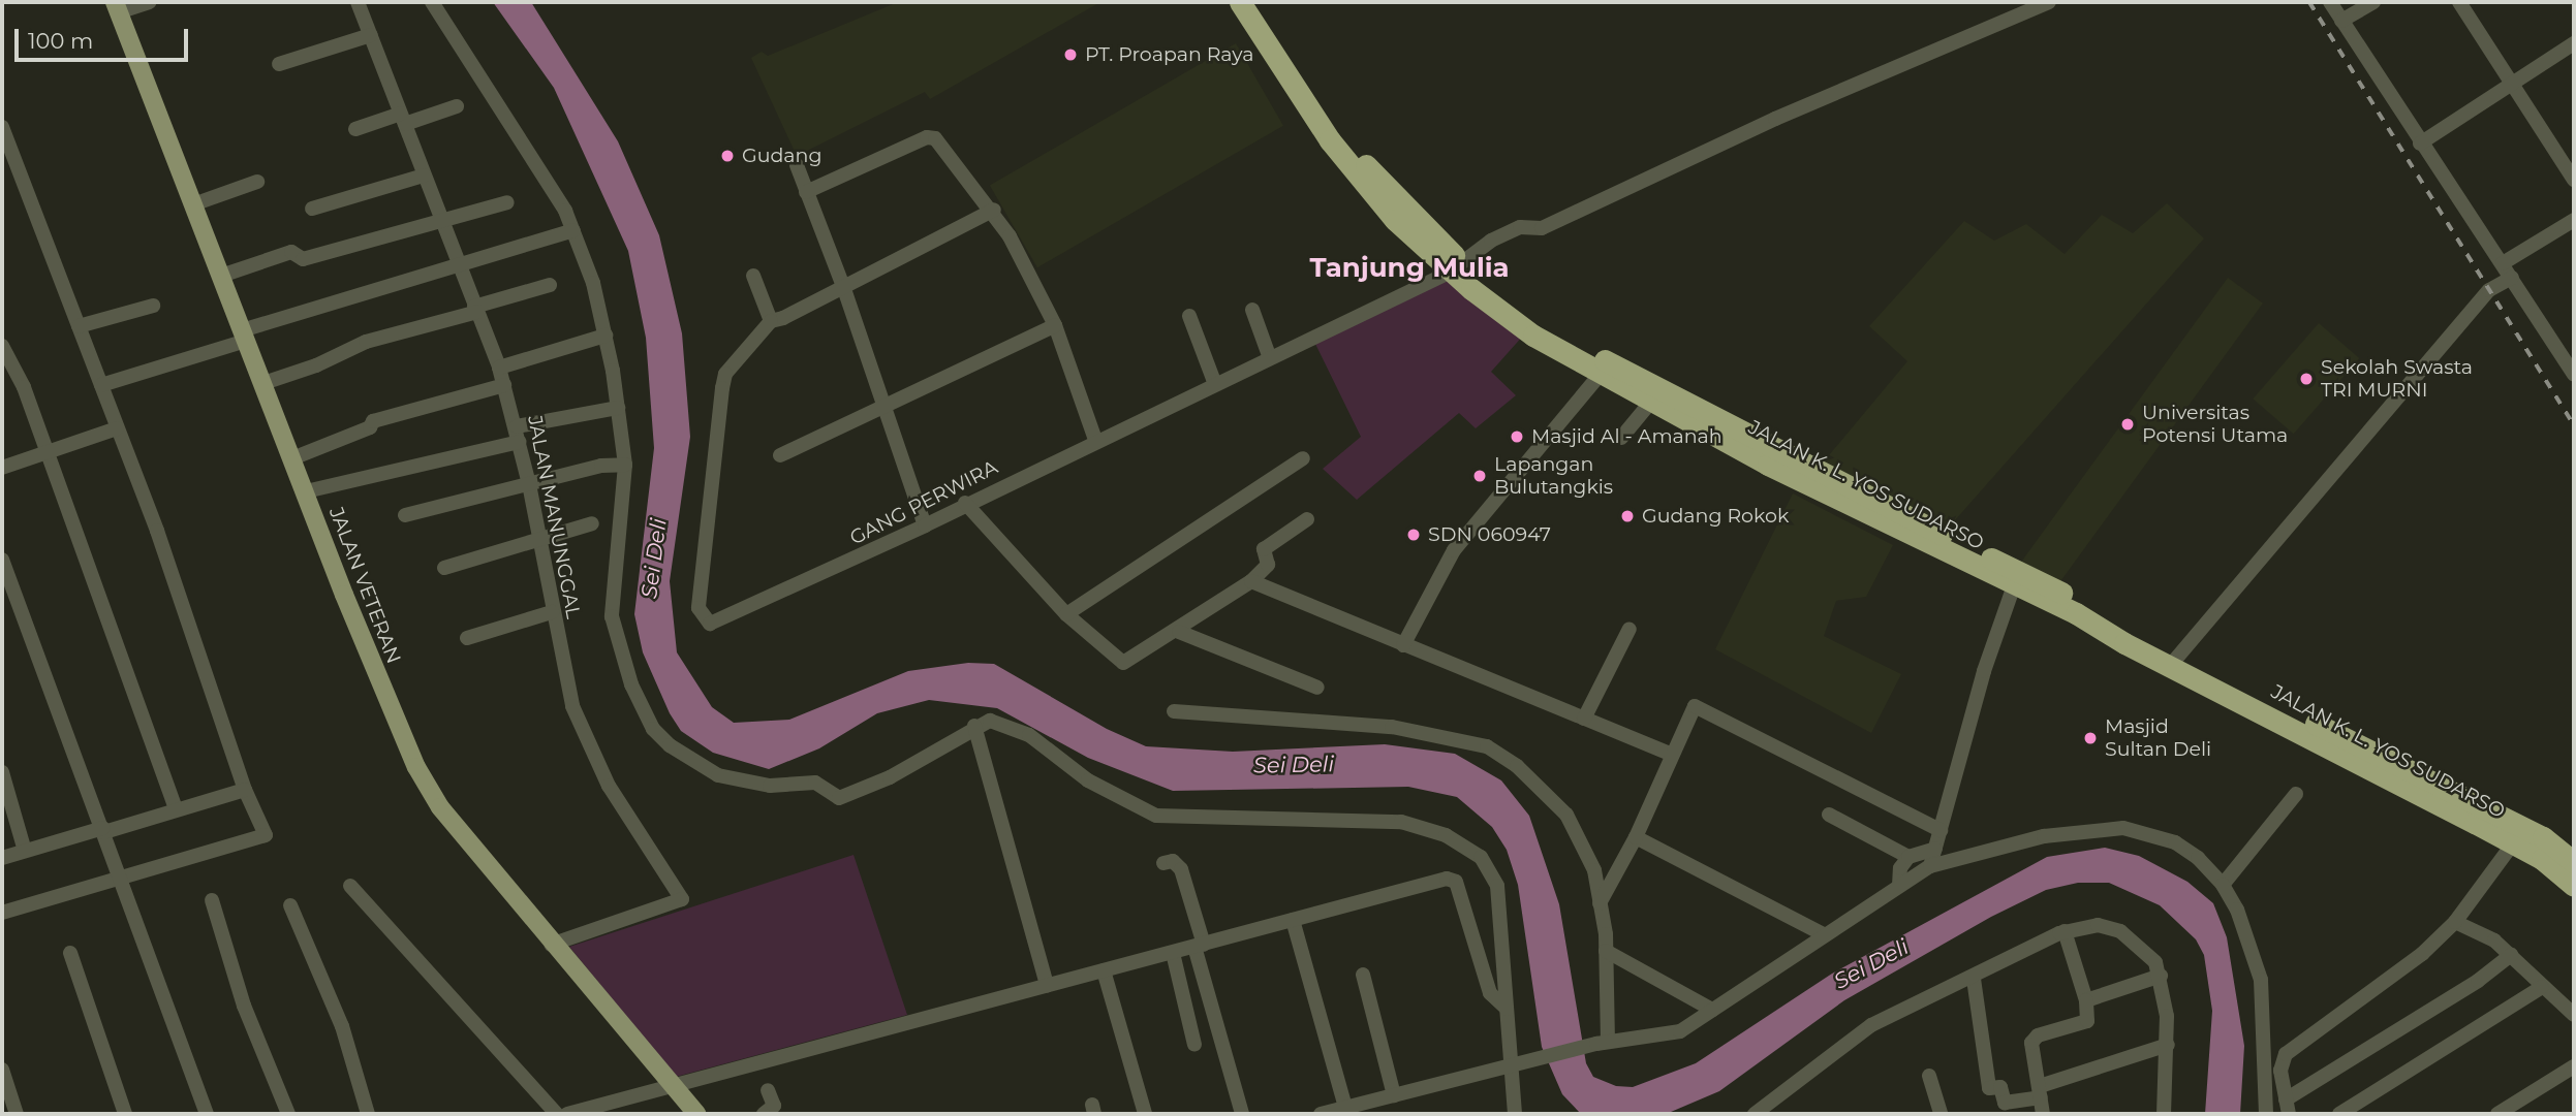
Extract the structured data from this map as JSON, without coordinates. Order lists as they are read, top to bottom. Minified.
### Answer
{"streets":{"highway":["JALAN K. L. YOS SUDARSO"],"main road":["JALAN VETERAN"],"street":["GANG PERWIRA","JALAN MANUNGGAL"]},"crossings":[["JALAN K. L. YOS SUDARSO","GANG PERWIRA"],["JALAN MANUNGGAL","JALAN VETERAN"]],"districts":["Tanjung Mulia"],"water":["Sei Deli"],"places":["PT. Proapan Raya","Gudang","Sekolah Swasta TRI MURNI","Universitas Potensi Utama","Masjid Al - Amanah","Lapangan Bulutangkis","Gudang Rokok","SDN 060947","Masjid Sultan Deli"],"scale_bar":"100 m"}
